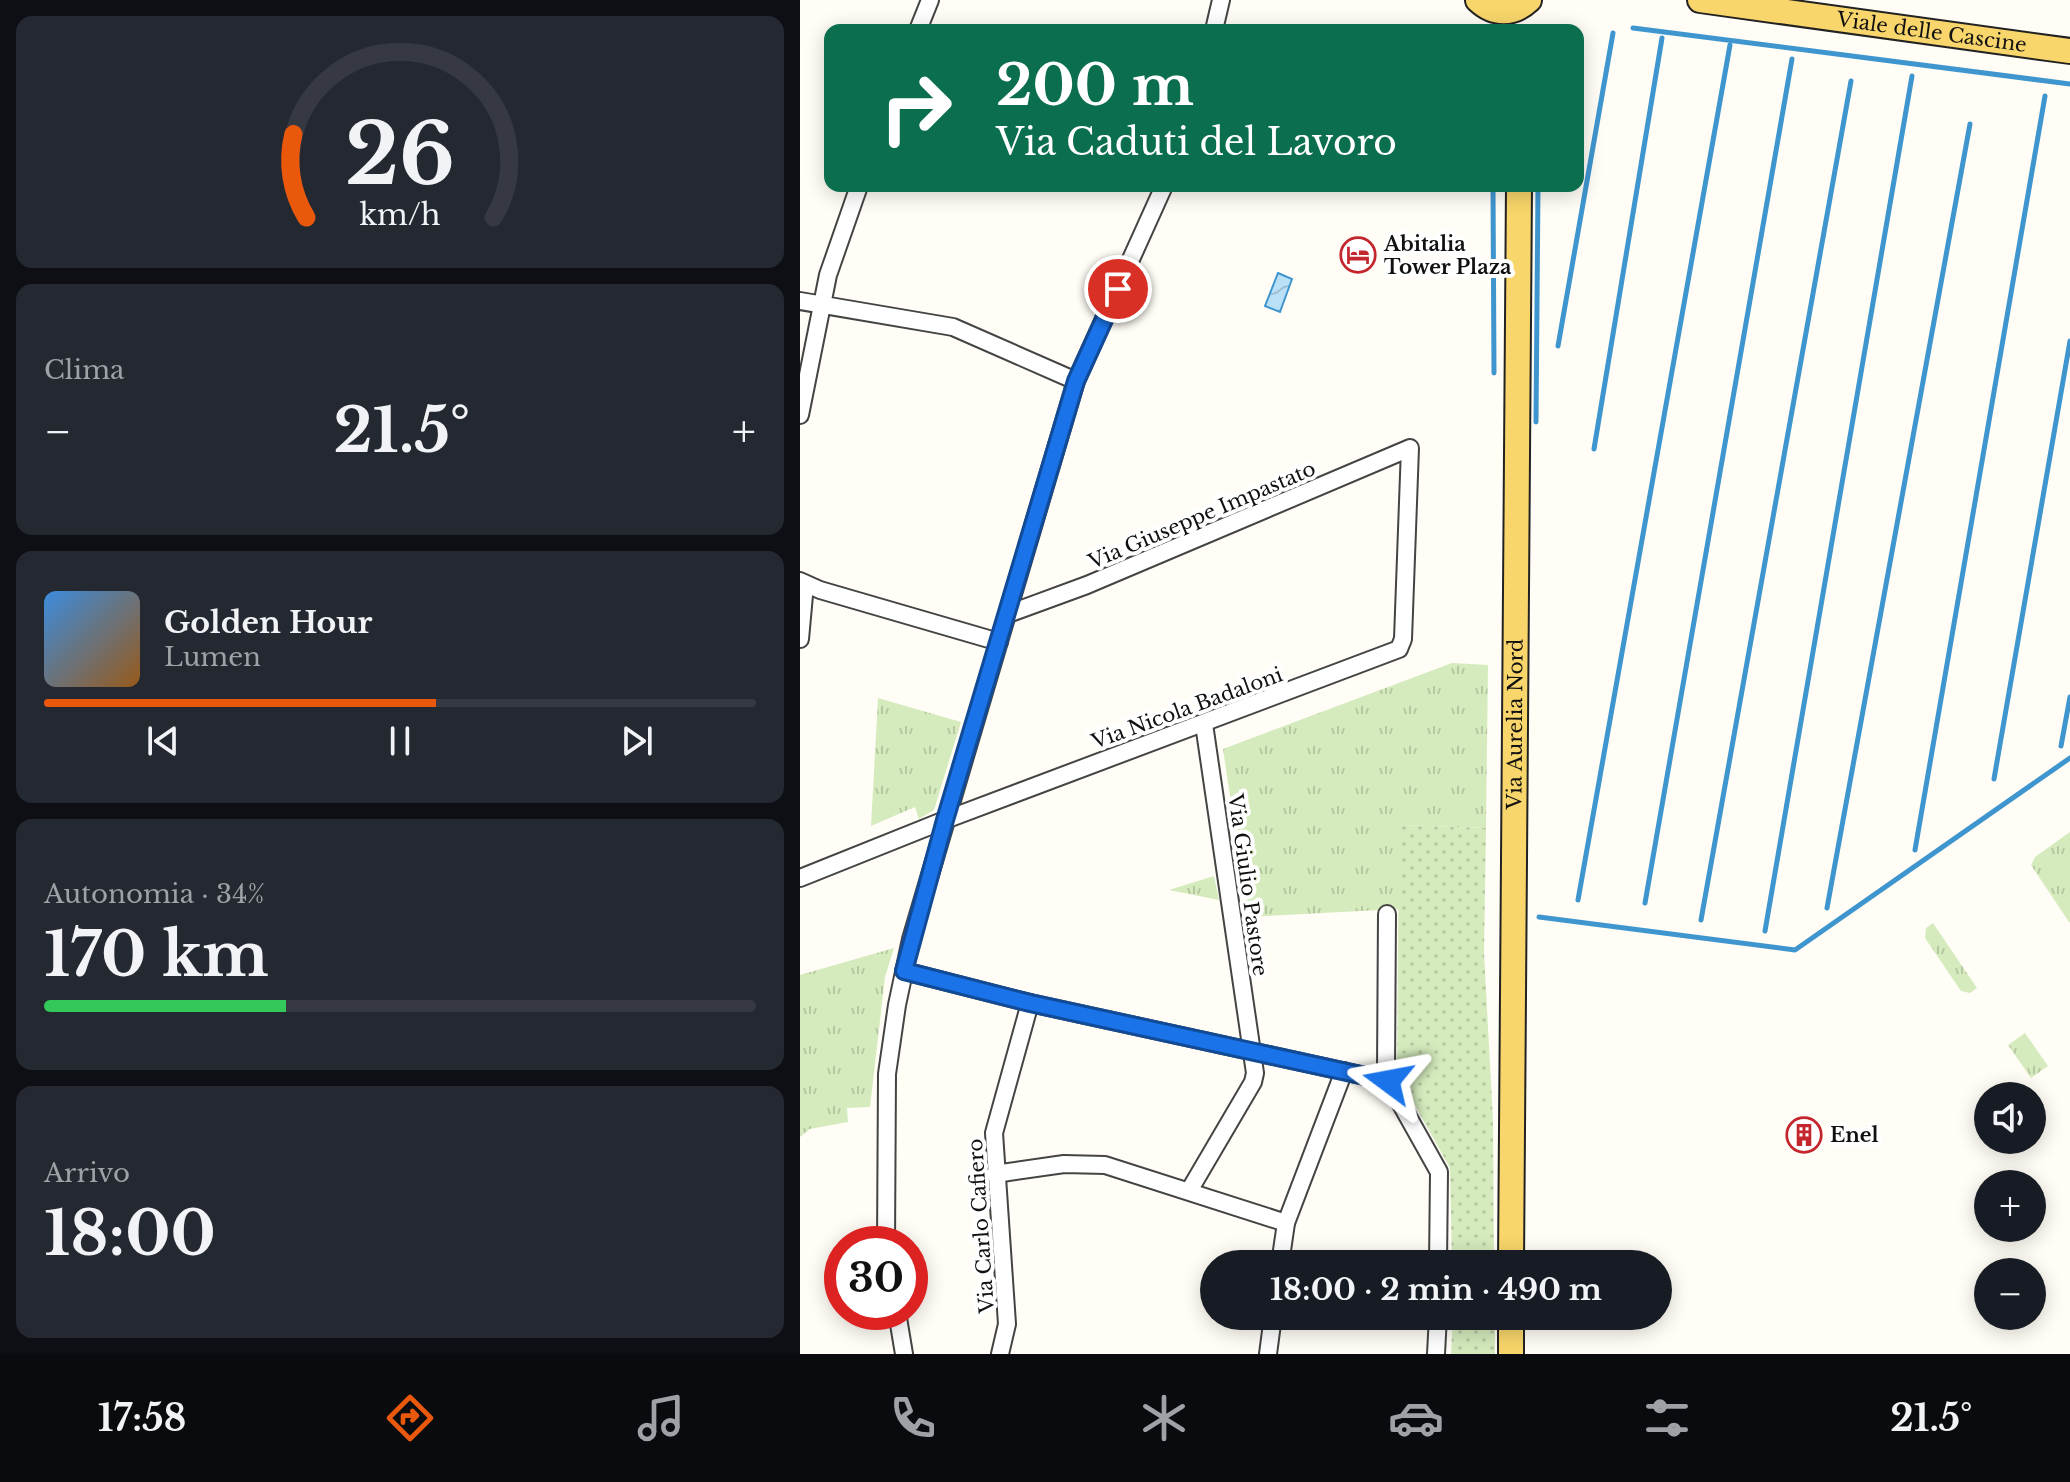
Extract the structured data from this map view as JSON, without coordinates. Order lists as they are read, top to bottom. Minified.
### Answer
{"streets":{"main road":["Viale delle Cascine","Via Aurelia Nord"],"street":["Via Giuseppe Impastato","Via Nicola Badaloni","Via Giulio Pastore","Via Carlo Cafiero"]},"crossings":[["Via Giuseppe Impastato","Via Nicola Badaloni"],["Via Nicola Badaloni","Via Giulio Pastore"]],"places":{"hotel":["Abitalia Tower Plaza"],"building":["Enel"]},"page":{"turn":["200 m","Via Caduti del Lavoro"],"tile":["Clima",["Autonomia · 34%","170 km"],["Arrivo","18:00"]],"heat":["−","21.5°","+"],"song":["Golden Hour","Lumen"],"map_buttons":["+","−"],"limit":"30","trip":"18:00 · 2 min · 490 m","tabs":["17:58","21.5°"],"gauge":["26","km/h"]}}
